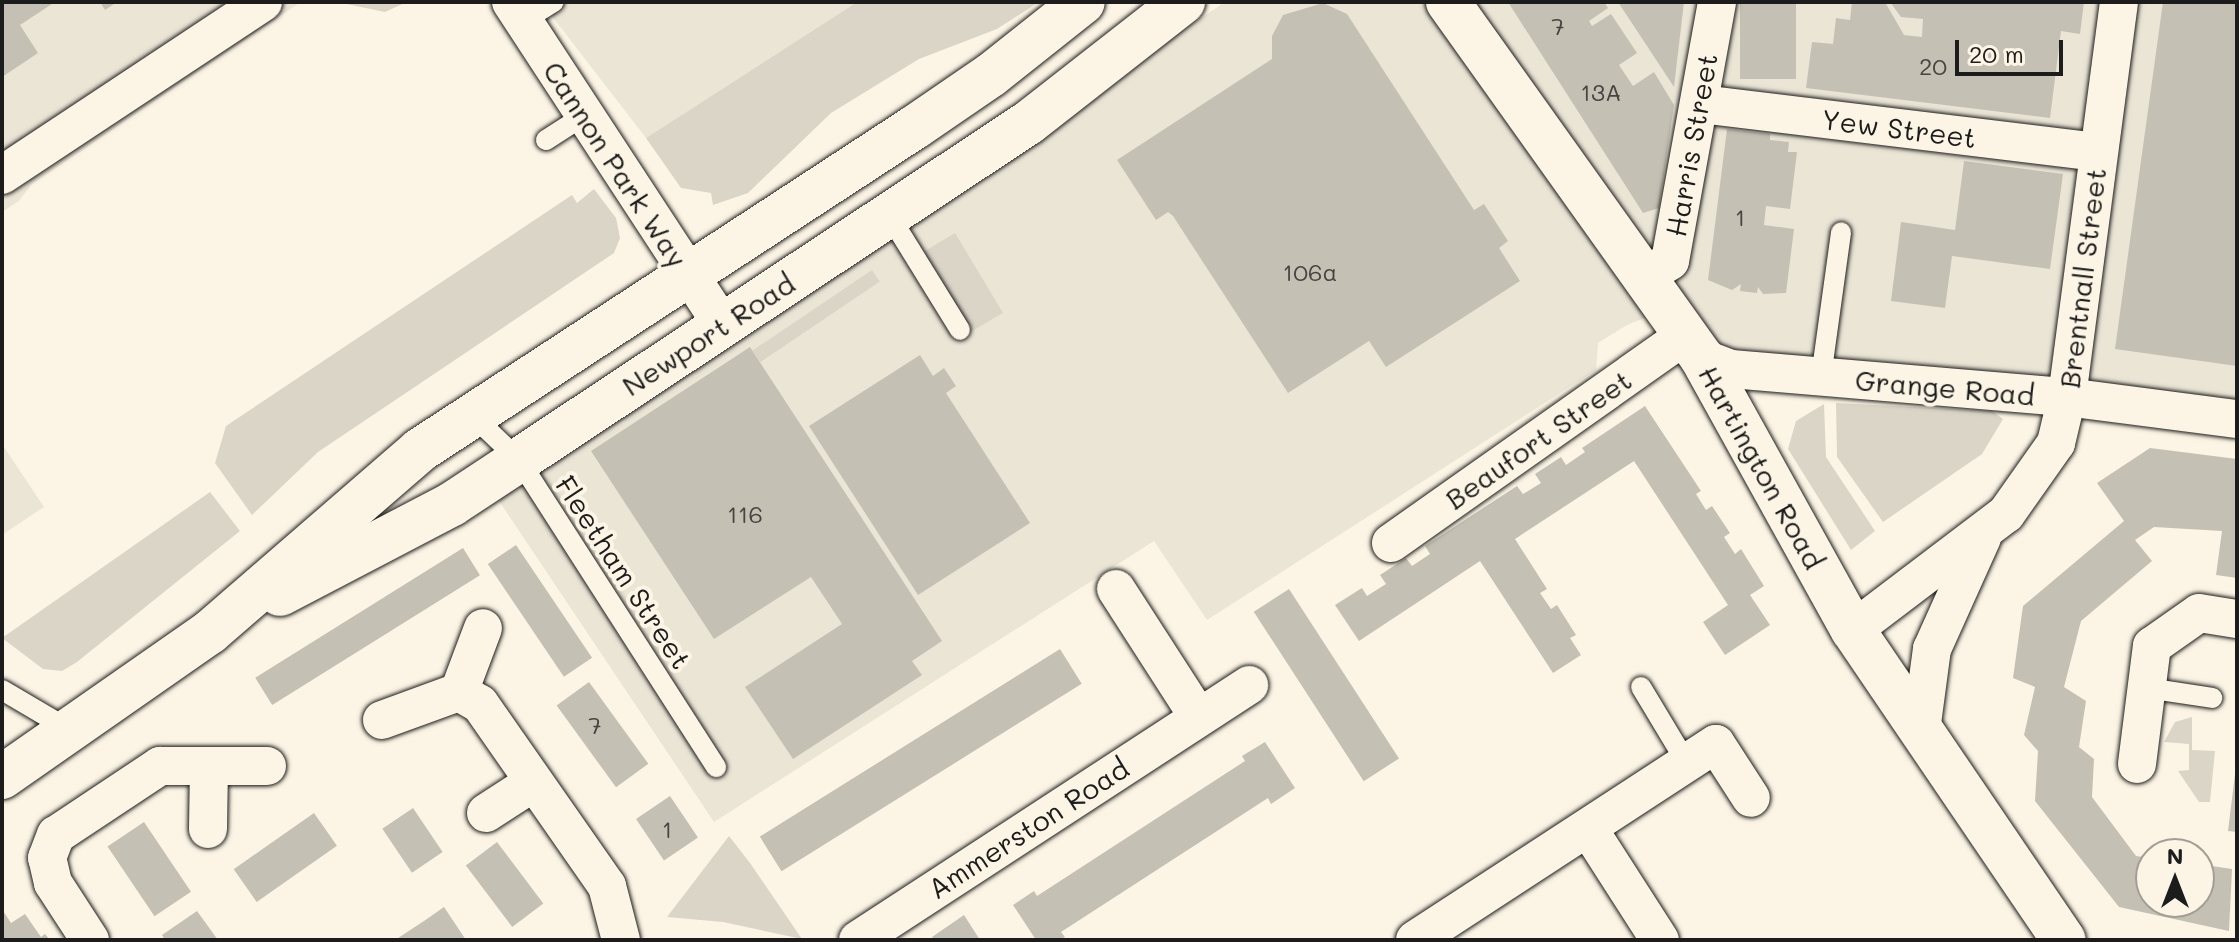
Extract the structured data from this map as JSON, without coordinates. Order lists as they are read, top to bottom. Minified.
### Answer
{"streets":{"main road":["Newport Road","Hartington Road"],"street":["Yew Street","Harris Street","Cannon Park Way","Brentnall Street","Grange Road","Beaufort Street","Ammerston Road"],"lane":["Fleetham Street"]},"crossings":[["Yew Street","Harris Street"],["Yew Street","Brentnall Street"],["Harris Street","Hartington Road"],["Cannon Park Way","Newport Road"],["Brentnall Street","Grange Road"],["Brentnall Street","Hartington Road"],["Newport Road","Fleetham Street"],["Grange Road","Beaufort Street"],["Grange Road","Hartington Road"],["Beaufort Street","Hartington Road"]],"house_numbers":["7","20","13A","1","106a","116","7","1"],"scale_bar":"20 m","north":"top"}
